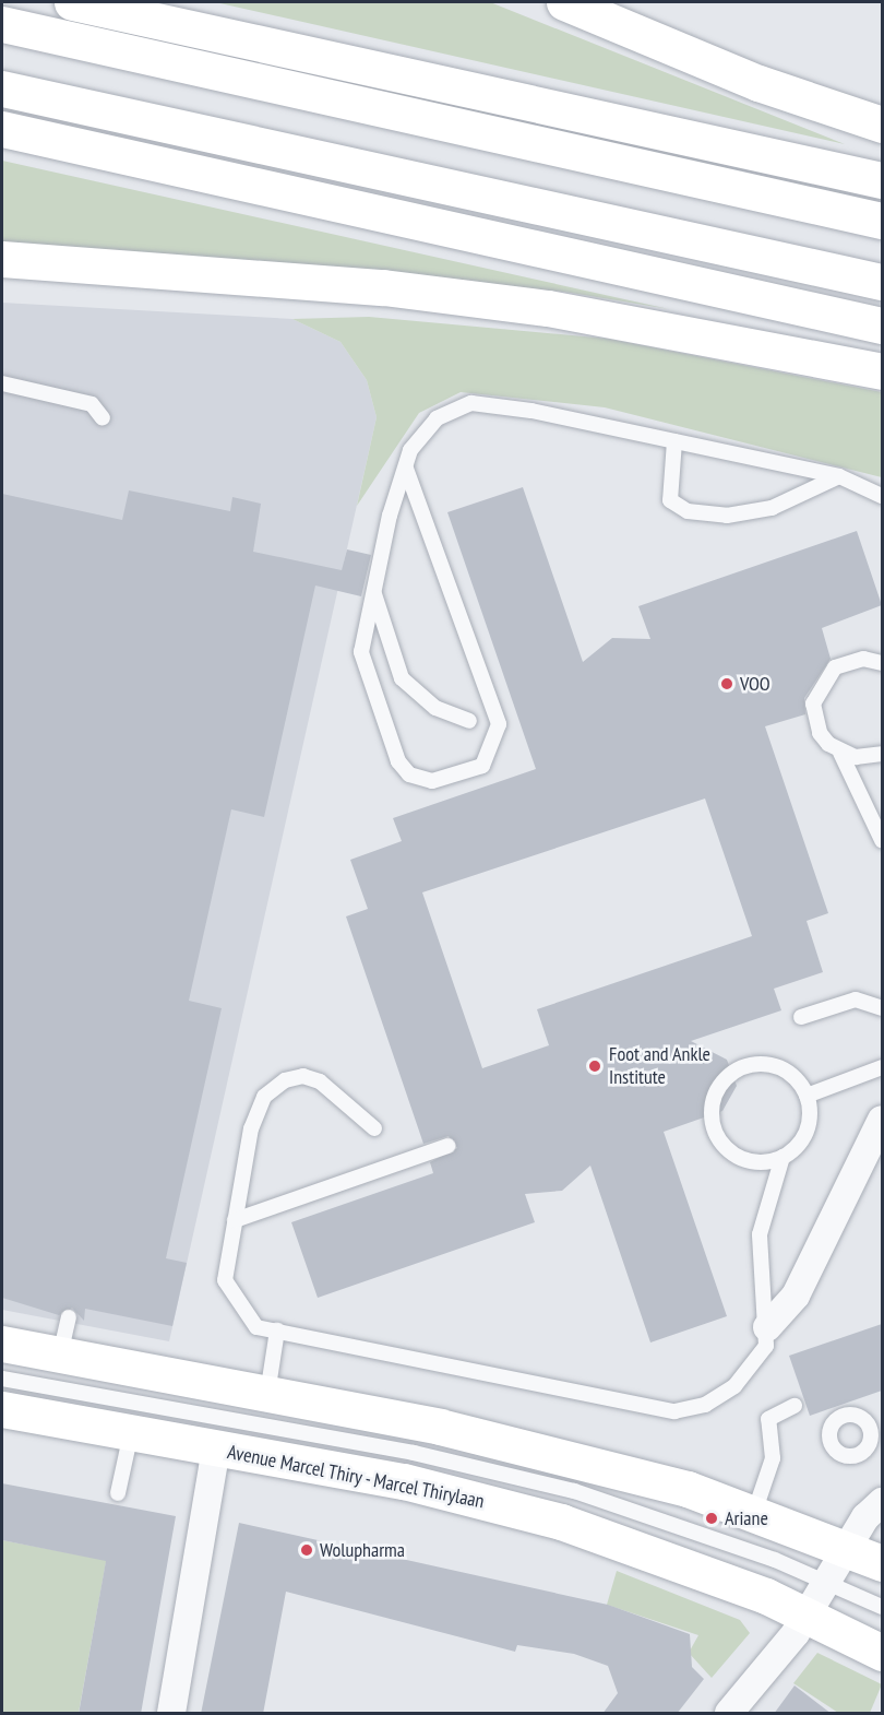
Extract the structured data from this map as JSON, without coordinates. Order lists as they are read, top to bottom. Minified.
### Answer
{"streets":{"main road":["Avenue Marcel Thiry - Marcel Thirylaan"]},"places":["VOO","Foot and Ankle Institute","Ariane","Wolupharma"]}
